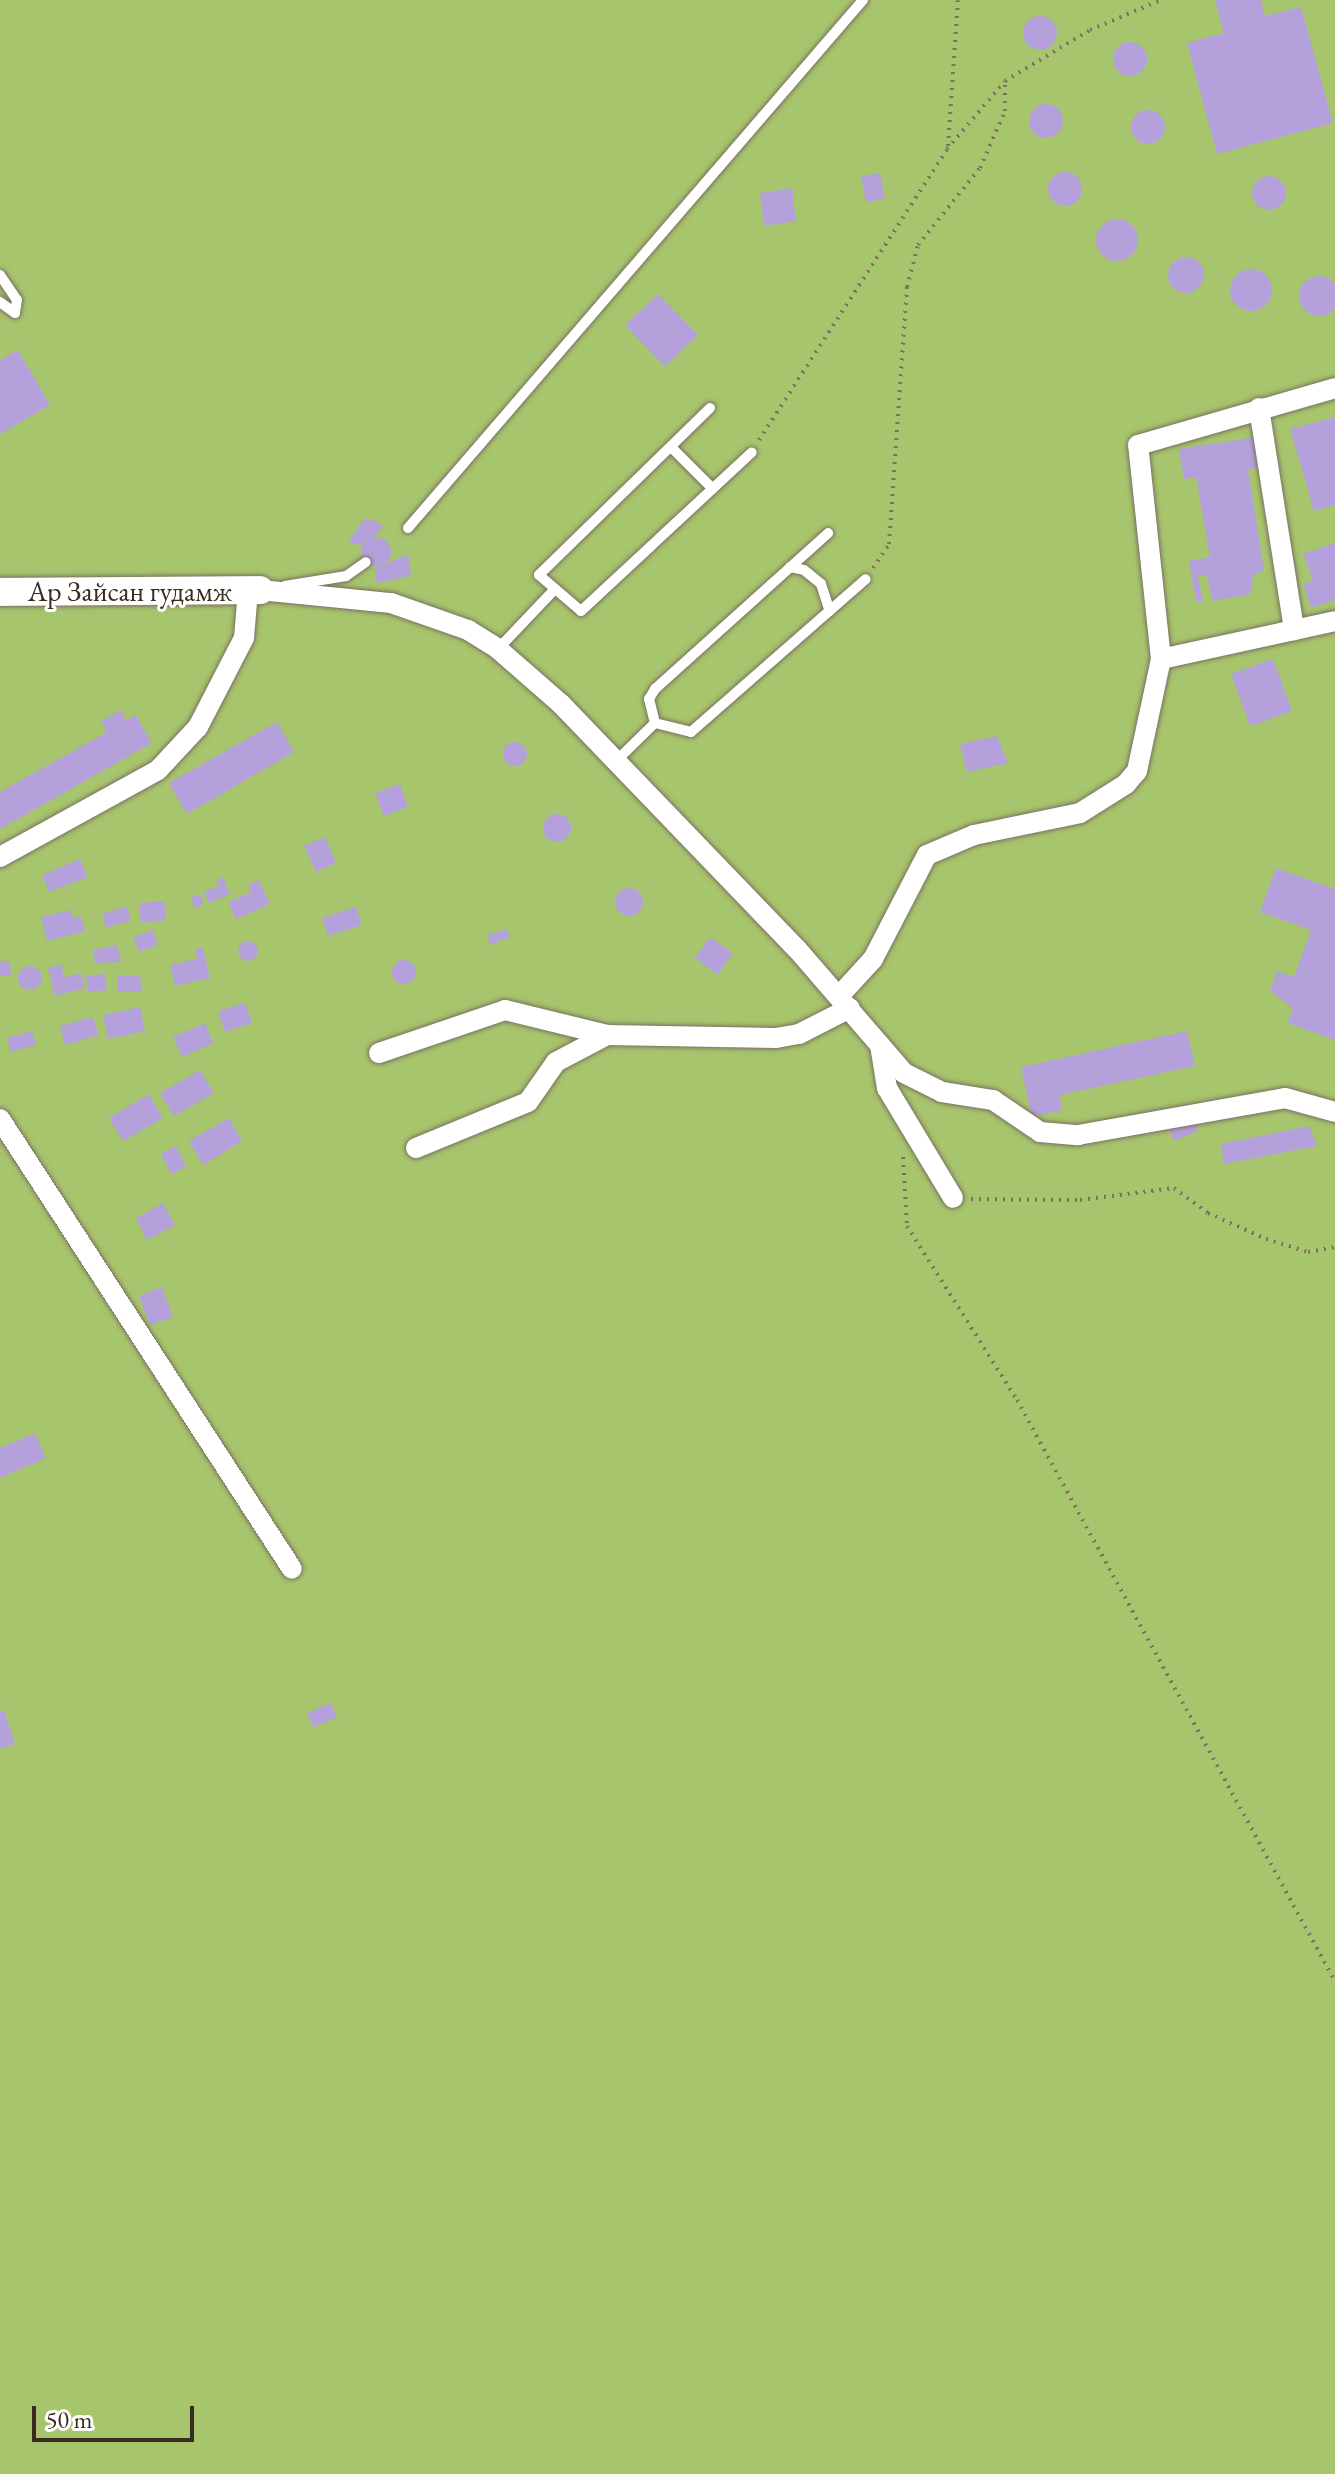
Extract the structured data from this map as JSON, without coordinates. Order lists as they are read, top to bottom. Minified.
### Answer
{"streets":{"street":["Ар Зайсан гудамж"]},"scale_bar":"50 m"}
